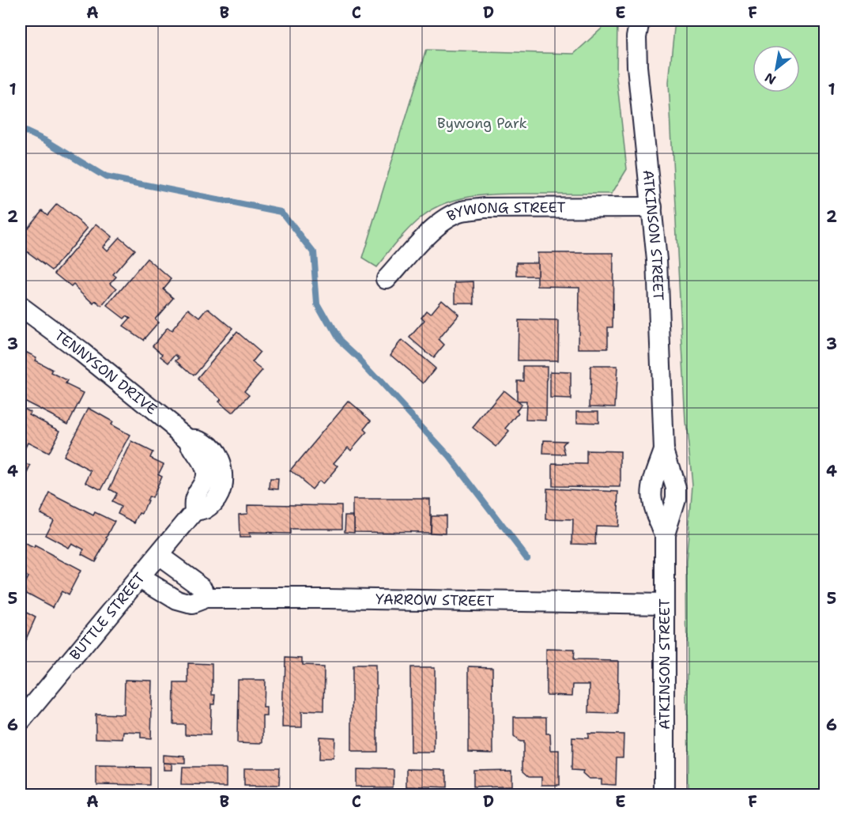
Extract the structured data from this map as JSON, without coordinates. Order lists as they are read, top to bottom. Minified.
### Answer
{"streets":{"street":["BYWONG STREET","ATKINSON STREET","TENNYSON DRIVE","YARROW STREET","BUTTLE STREET"]},"crossings":[["BYWONG STREET","ATKINSON STREET"],["ATKINSON STREET","YARROW STREET"],["TENNYSON DRIVE","BUTTLE STREET"],["YARROW STREET","BUTTLE STREET"]],"parks":["Bywong Park"],"north":"bottom left","grid":{"columns":["A","B","C","D","E","F"],"rows":["1","2","3","4","5","6"]}}
